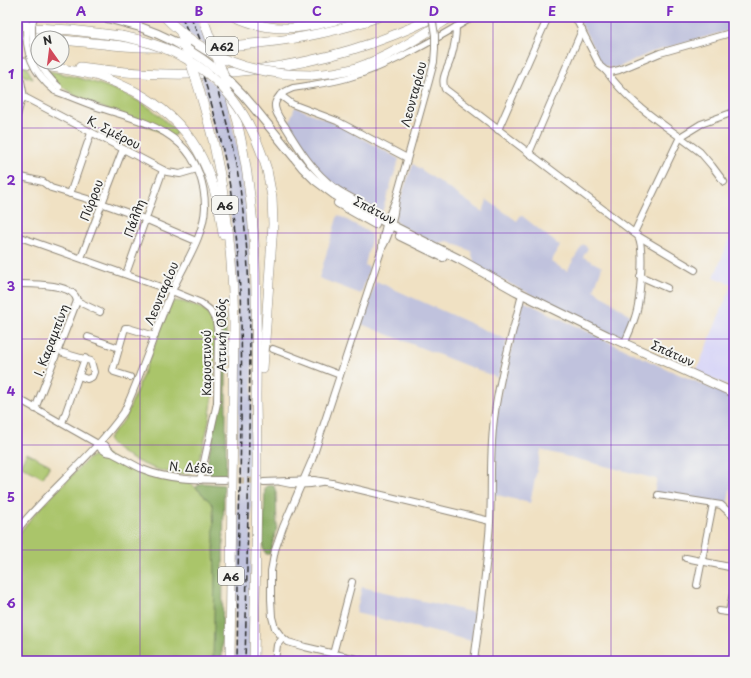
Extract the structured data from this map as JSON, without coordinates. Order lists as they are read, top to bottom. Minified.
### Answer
{"streets":{"highway":["Α62","Α6","Αττική Οδός"],"main road":["Σπάτων"],"street":["Λεονταρίου","Κ. Σμέρου","Πύρρου","Πάλλη","Ι. Καραμπίνη","Καρυστινού","Ν. Δέδε"]},"crossings":[["Α62","Λεονταρίου"],["Λεονταρίου","Κ. Σμέρου"],["Λεονταρίου","Σπάτων"],["Λεονταρίου","Καρυστινού"],["Λεονταρίου","Ν. Δέδε"],["Κ. Σμέρου","Πύρρου"],["Κ. Σμέρου","Πάλλη"],["Πύρρου","Καρυστινού"],["Πάλλη","Καρυστινού"],["Ι. Καραμπίνη","Ν. Δέδε"],["Καρυστινού","Ν. Δέδε"]],"north":"top","grid":{"columns":["A","B","C","D","E","F"],"rows":["1","2","3","4","5","6"]}}
